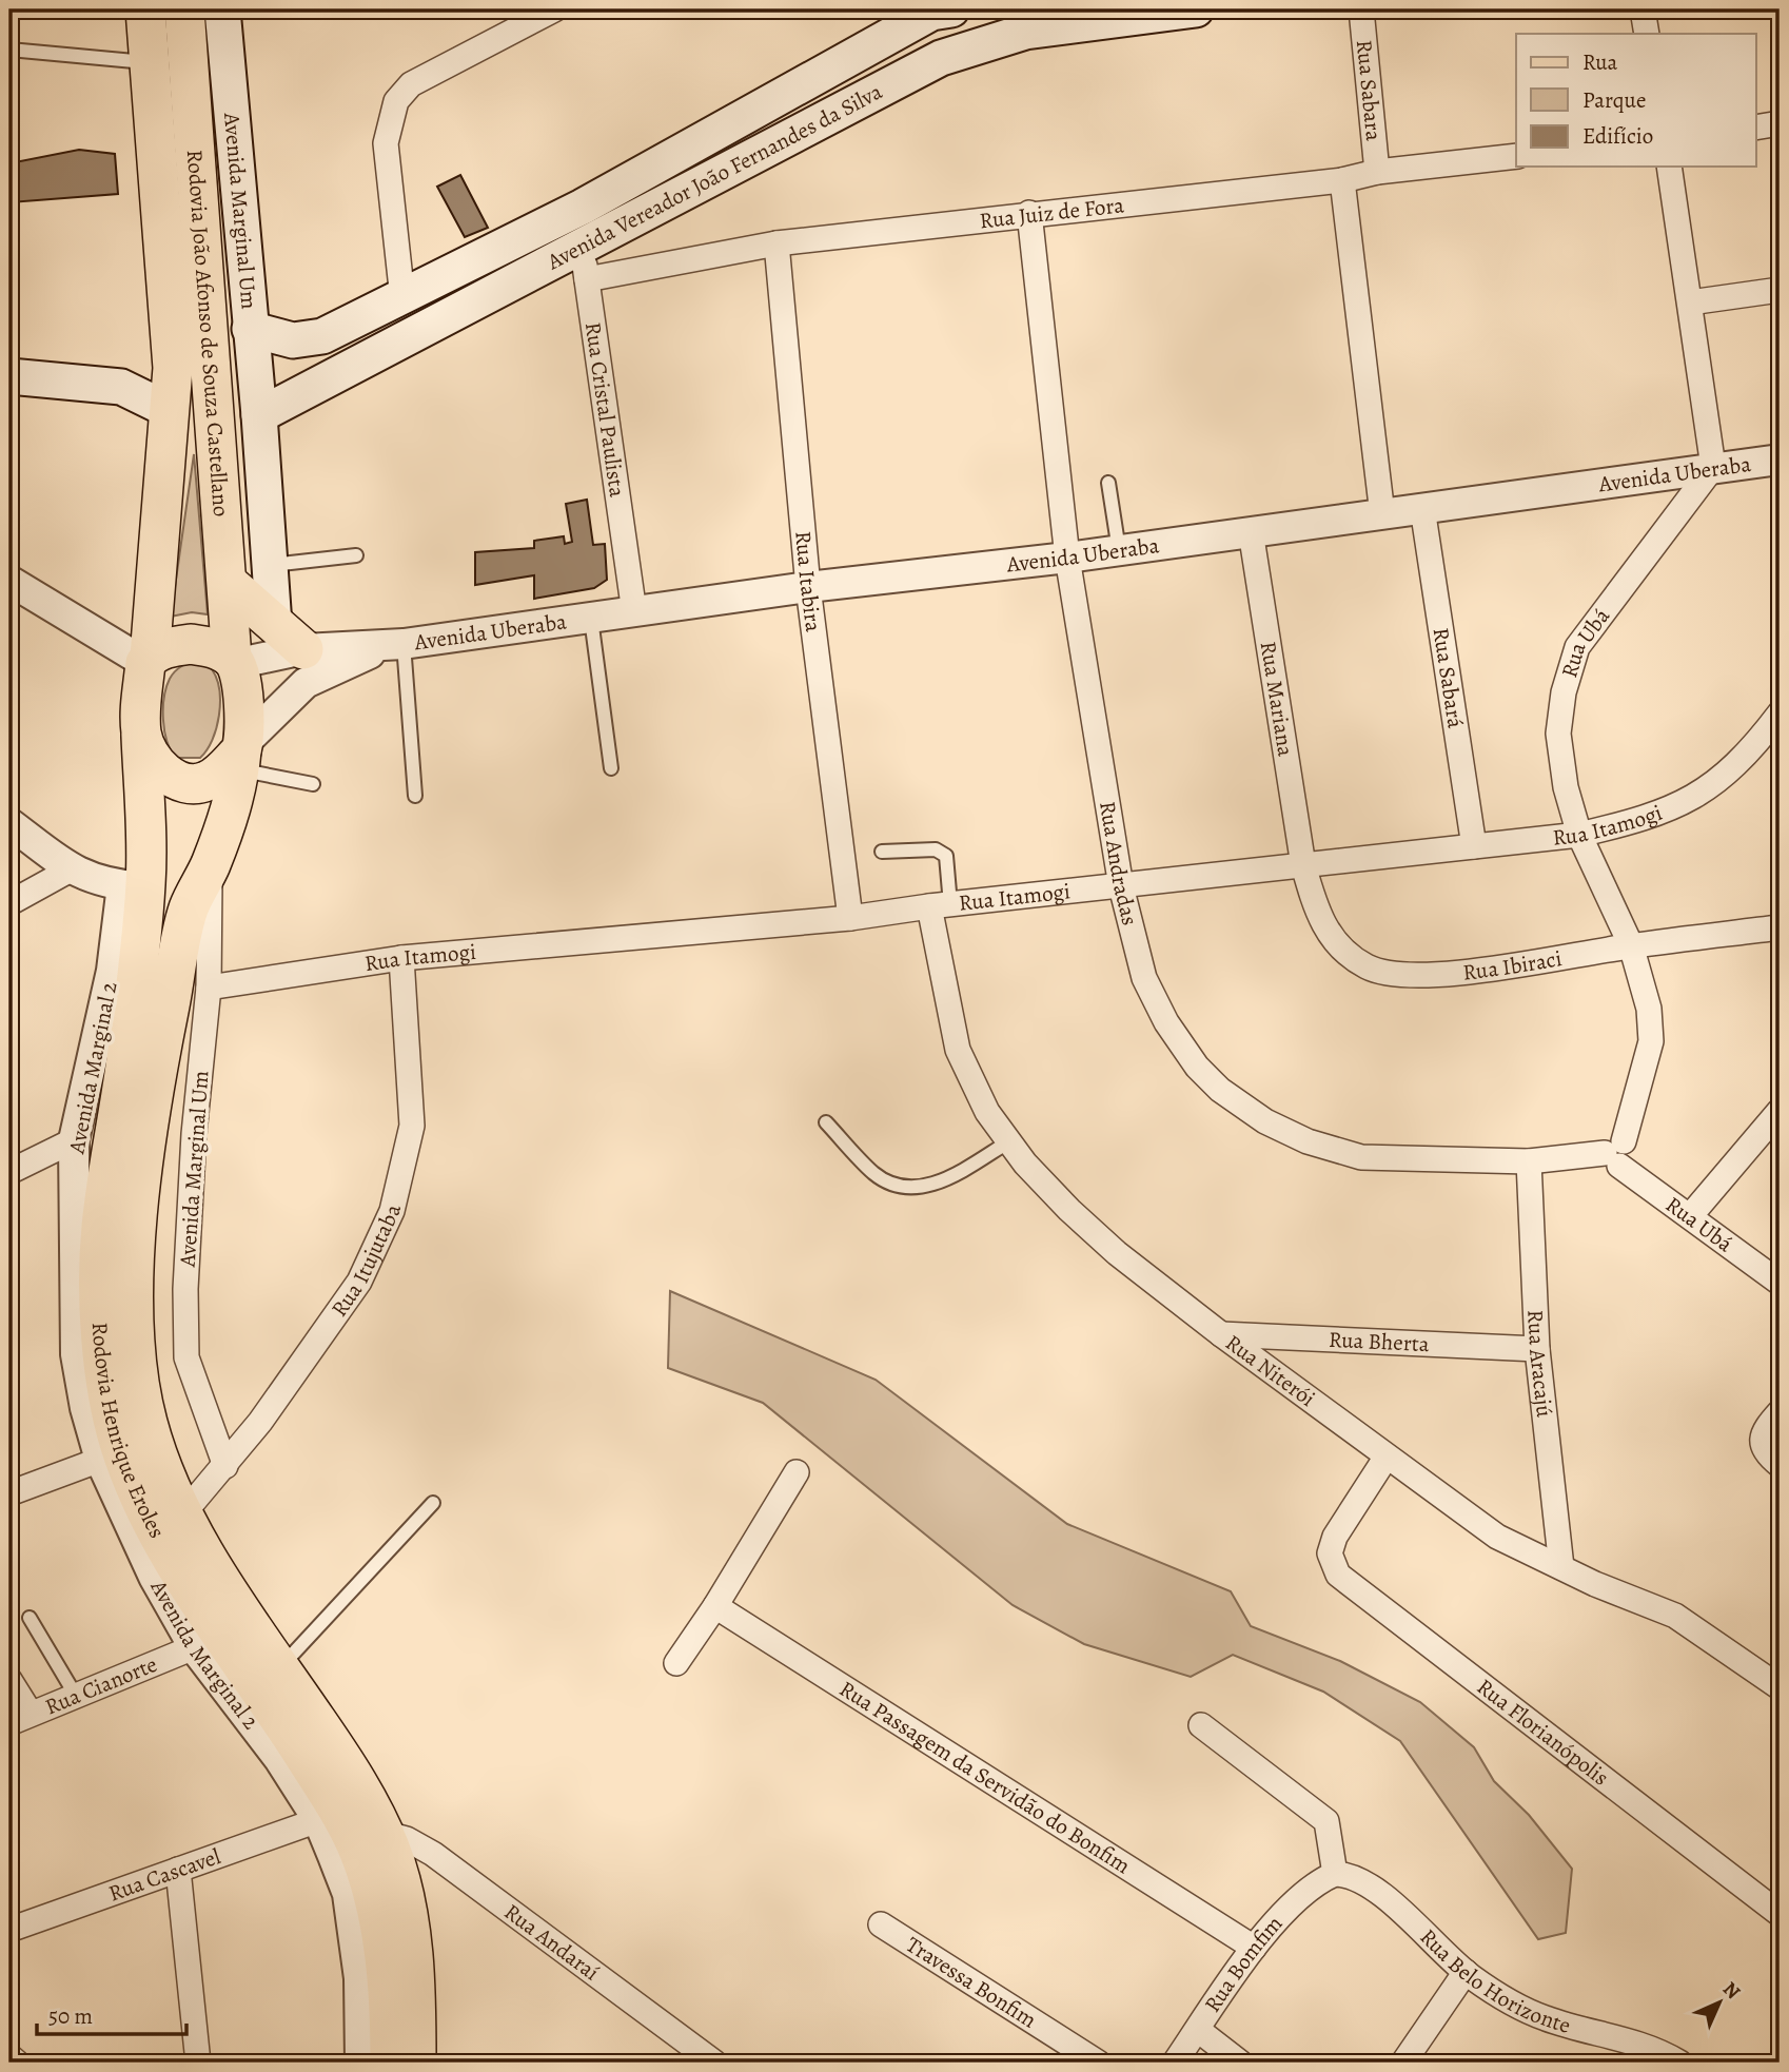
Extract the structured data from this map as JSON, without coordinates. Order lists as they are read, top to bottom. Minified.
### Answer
{"streets":{"main road":["Avenida Vereador João Fernandes da Silva","Avenida Marginal Um","Rodovia João Afonso de Souza Castellano","Rodovia Henrique Eroles"],"street":["Rua Sabara","Rua Juiz de Fora","Rua Cristal Paulista","Avenida Uberaba","Rua Itabira","Rua Ubá","Rua Sabará","Rua Mariana","Rua Itamogi","Rua Andradas","Rua Ibiraci","Avenida Marginal 2","Rua Itujutaba","Rua Bherta","Rua Aracajú","Rua Niterói","Rua Cianorte","Rua Florianópolis","Rua Passagem da Servidão do Bonfim","Rua Cascavel","Rua Andaraí","Rua Bomfim","Rua Belo Horizonte","Travessa Bonfim"]},"crossings":[["Rua Sabara","Rua Juiz de Fora"],["Avenida Vereador João Fernandes da Silva","Rua Juiz de Fora"],["Avenida Vereador João Fernandes da Silva","Avenida Marginal Um"],["Avenida Vereador João Fernandes da Silva","Rua Cristal Paulista"],["Rua Juiz de Fora","Rua Cristal Paulista"],["Rua Juiz de Fora","Rua Itabira"],["Rua Juiz de Fora","Rua Andradas"],["Avenida Marginal Um","Rua Itamogi"],["Avenida Marginal Um","Rua Itujutaba"],["Avenida Marginal Um","Rodovia Henrique Eroles"],["Rodovia João Afonso de Souza Castellano","Avenida Uberaba"],["Rodovia João Afonso de Souza Castellano","Rodovia Henrique Eroles"],["Rua Cristal Paulista","Avenida Uberaba"],["Avenida Uberaba","Rua Itabira"],["Avenida Uberaba","Rua Ubá"],["Avenida Uberaba","Rua Sabará"],["Avenida Uberaba","Rua Mariana"],["Avenida Uberaba","Rua Andradas"],["Avenida Uberaba","Rodovia Henrique Eroles"],["Rua Itabira","Rua Itamogi"],["Rua Ubá","Rua Itamogi"],["Rua Ubá","Rua Andradas"],["Rua Ubá","Rua Ibiraci"],["Rua Sabará","Rua Itamogi"],["Rua Mariana","Rua Itamogi"],["Rua Mariana","Rua Ibiraci"],["Rua Itamogi","Rua Andradas"],["Rua Itamogi","Rua Ibiraci"],["Rua Itamogi","Rua Itujutaba"],["Rua Itamogi","Rua Niterói"],["Rua Andradas","Rua Aracajú"],["Avenida Marginal 2","Rodovia Henrique Eroles"],["Avenida Marginal 2","Rua Cianorte"],["Avenida Marginal 2","Rua Cascavel"],["Rua Itujutaba","Rodovia Henrique Eroles"],["Rua Bherta","Rua Aracajú"],["Rua Bherta","Rua Niterói"],["Rua Aracajú","Rua Niterói"],["Rua Niterói","Rua Florianópolis"],["Rodovia Henrique Eroles","Rua Andaraí"],["Rua Passagem da Servidão do Bonfim","Rua Bomfim"],["Rua Bomfim","Rua Belo Horizonte"]],"legend":["Rua","Parque","Edifício"],"scale_bar":"50 m","north":"top right"}
